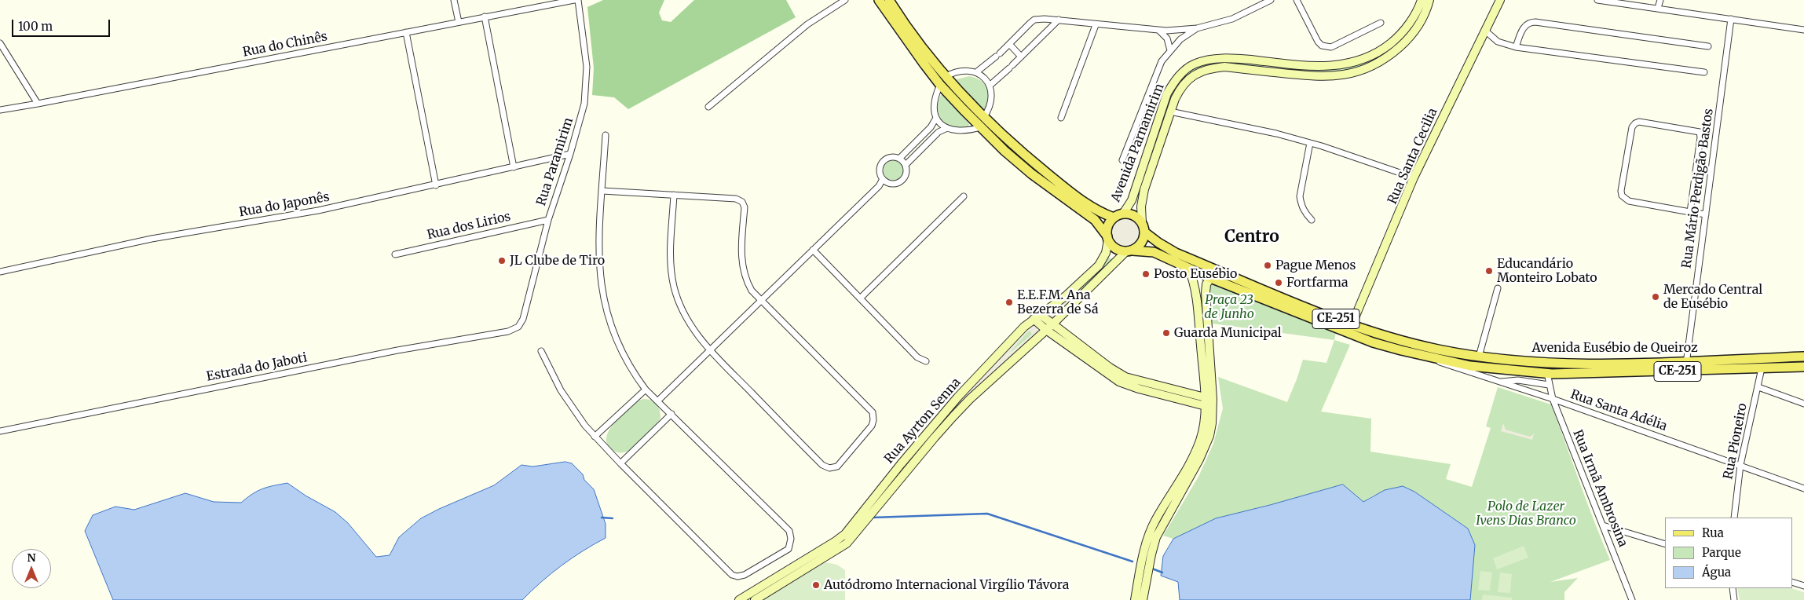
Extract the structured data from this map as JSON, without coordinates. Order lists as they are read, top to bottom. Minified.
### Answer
{"streets":{"main road":["CE-251","Avenida Eusébio de Queiroz"],"street":["Rua do Chinês","Avenida Parnamirim","Rua Santa Cecilia","Rua Paramirim","Rua Mário Perdigão Bastos","Rua do Japonês","Rua dos Lirios","Estrada do Jaboti","Rua Santa Adélia","Rua Ayrton Senna","Rua Pioneiro","Rua Irmã Ambrosina"]},"crossings":[["Avenida Parnamirim","CE-251"],["Avenida Parnamirim","Avenida Eusébio de Queiroz"],["Avenida Parnamirim","Rua Ayrton Senna"],["Rua Santa Cecilia","Avenida Eusébio de Queiroz"],["Rua Paramirim","Rua do Japonês"],["Rua Paramirim","Rua dos Lirios"],["Rua Paramirim","Estrada do Jaboti"],["Rua Mário Perdigão Bastos","Avenida Eusébio de Queiroz"],["CE-251","Avenida Eusébio de Queiroz"],["CE-251","Rua Ayrton Senna"],["Avenida Eusébio de Queiroz","Rua Santa Adélia"],["Avenida Eusébio de Queiroz","Rua Ayrton Senna"],["Avenida Eusébio de Queiroz","Rua Pioneiro"],["Avenida Eusébio de Queiroz","Rua Irmã Ambrosina"],["Rua Santa Adélia","Rua Pioneiro"],["Rua Santa Adélia","Rua Irmã Ambrosina"]],"districts":["Centro"],"parks":["Praça 23 de Junho","Polo de Lazer Ivens Dias Branco"],"places":["JL Clube de Tiro","Pague Menos","Educandário Monteiro Lobato","Posto Eusébio","Fortfarma","Mercado Central de Eusébio","E.E.F.M. Ana Bezerra de Sá","Guarda Municipal","Autódromo Internacional Virgílio Távora"],"legend":["Rua","Parque","Água"],"scale_bar":"100 m","north":"top"}
